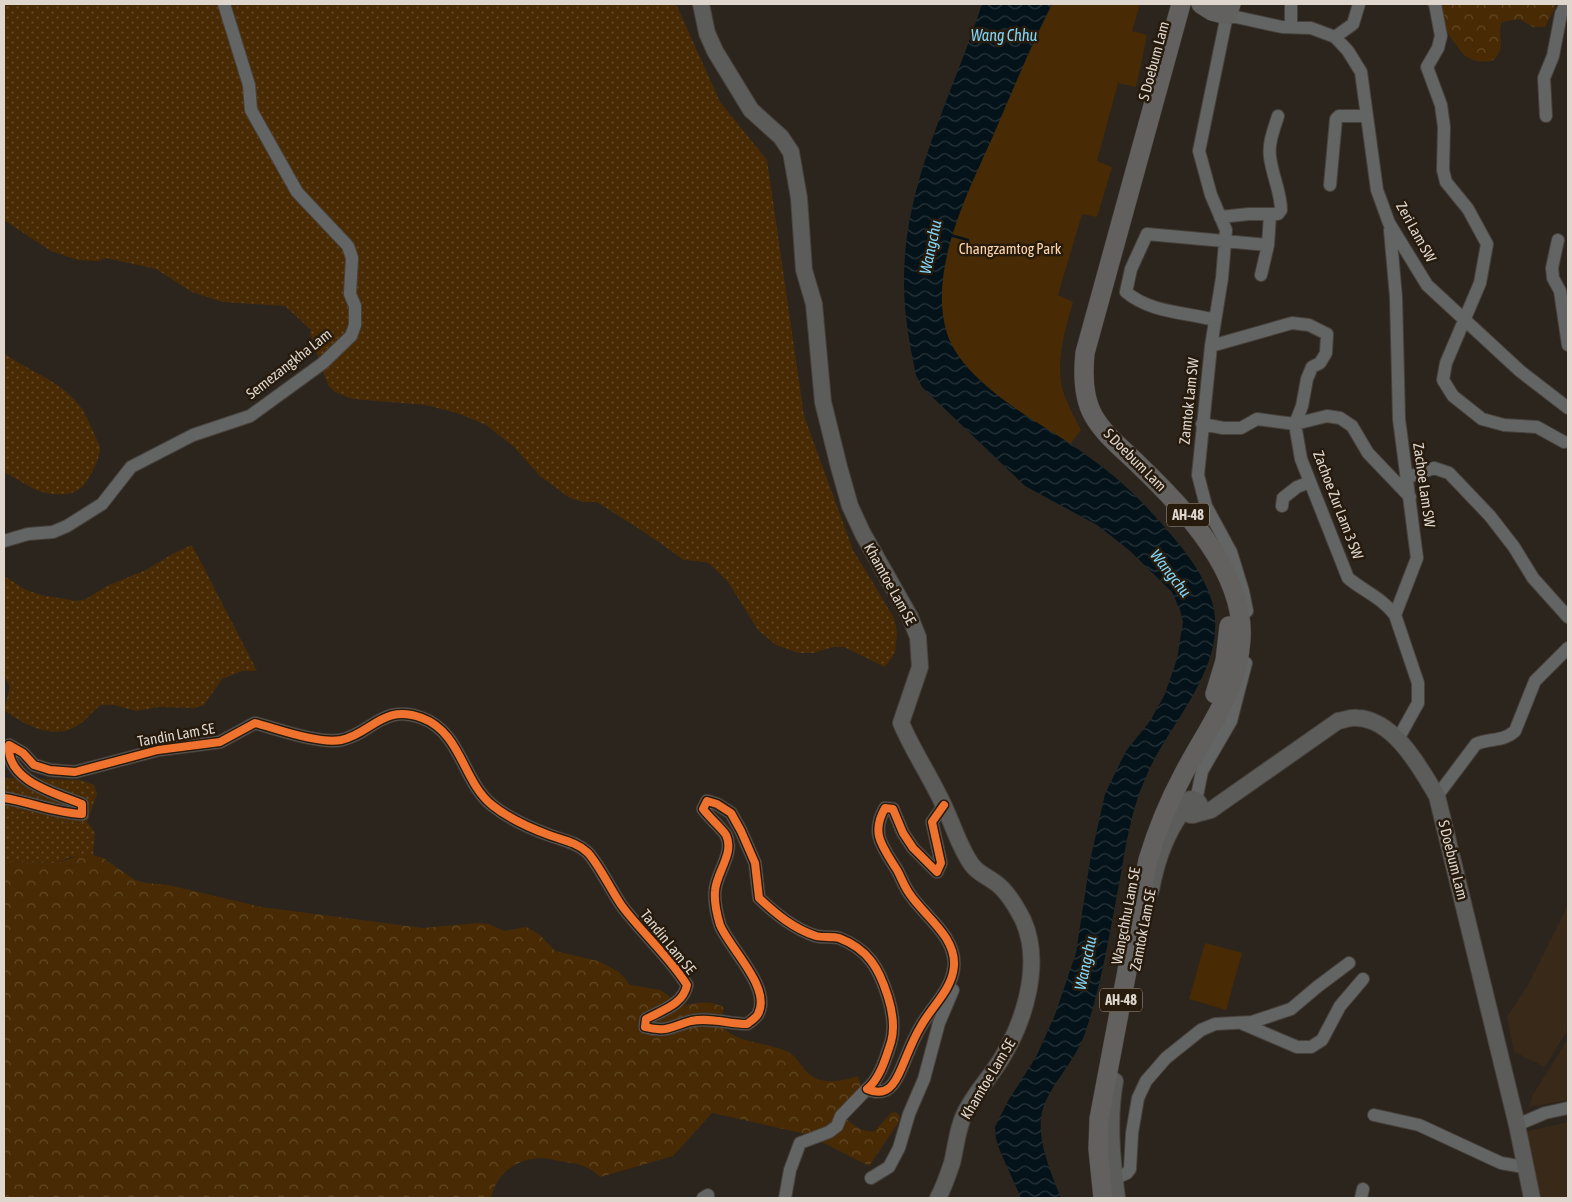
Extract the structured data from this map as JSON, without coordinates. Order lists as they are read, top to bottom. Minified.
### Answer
{"streets":{"highway":["S Doebum Lam","AH-48","Wangchhu Lam SE"],"main road":["Khamtoe Lam SE","Zamtok Lam SE"],"street":["Zeri Lam SW","Semezangkha Lam","Zamtok Lam SW","Zachoe Lam SW","Zachoe Zur Lam 3 SW","Tandin Lam SE"]},"crossings":[["S Doebum Lam","Zamtok Lam SW"],["S Doebum Lam","Wangchhu Lam SE"],["S Doebum Lam","Zamtok Lam SE"],["Zeri Lam SW","Zamtok Lam SW"],["Zeri Lam SW","Zachoe Lam SW"],["Zamtok Lam SW","Zachoe Zur Lam 3 SW"],["Zamtok Lam SW","Wangchhu Lam SE"],["Zamtok Lam SW","Zamtok Lam SE"],["Zachoe Lam SW","Zachoe Zur Lam 3 SW"],["Wangchhu Lam SE","Zamtok Lam SE"]],"water":["Wang Chhu","Wangchu"],"parks":["Changzamtog Park"]}
